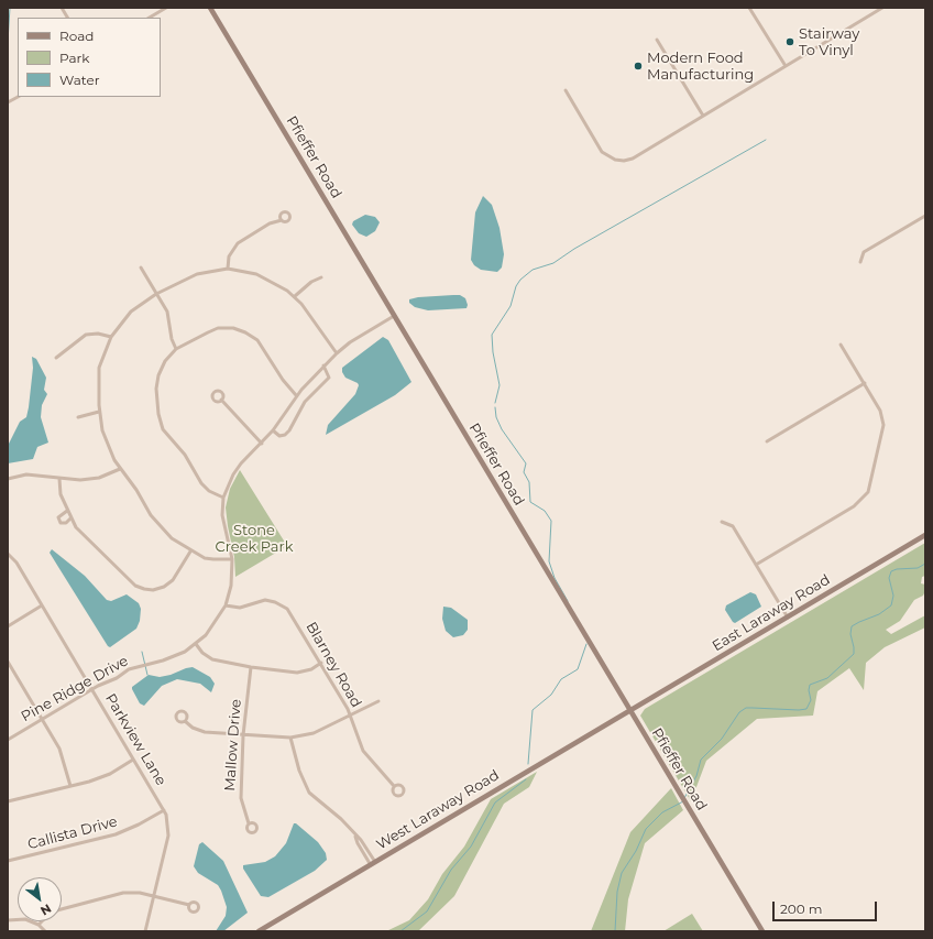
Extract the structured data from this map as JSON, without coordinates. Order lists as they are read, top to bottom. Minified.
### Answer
{"streets":{"street":["Pfieffer Road","East Laraway Road","Blarney Road","Pine Ridge Drive","Parkview Lane","Mallow Drive","West Laraway Road","Callista Drive"]},"crossings":[["Pfieffer Road","East Laraway Road"],["Pfieffer Road","Pine Ridge Drive"],["Pfieffer Road","West Laraway Road"],["East Laraway Road","West Laraway Road"],["Blarney Road","Pine Ridge Drive"],["Pine Ridge Drive","Parkview Lane"],["Parkview Lane","Callista Drive"]],"parks":["Stone Creek Park"],"places":["Stairway To Vinyl","Modern Food Manufacturing"],"legend":["Road","Park","Water"],"scale_bar":"200 m","north":"bottom right"}
